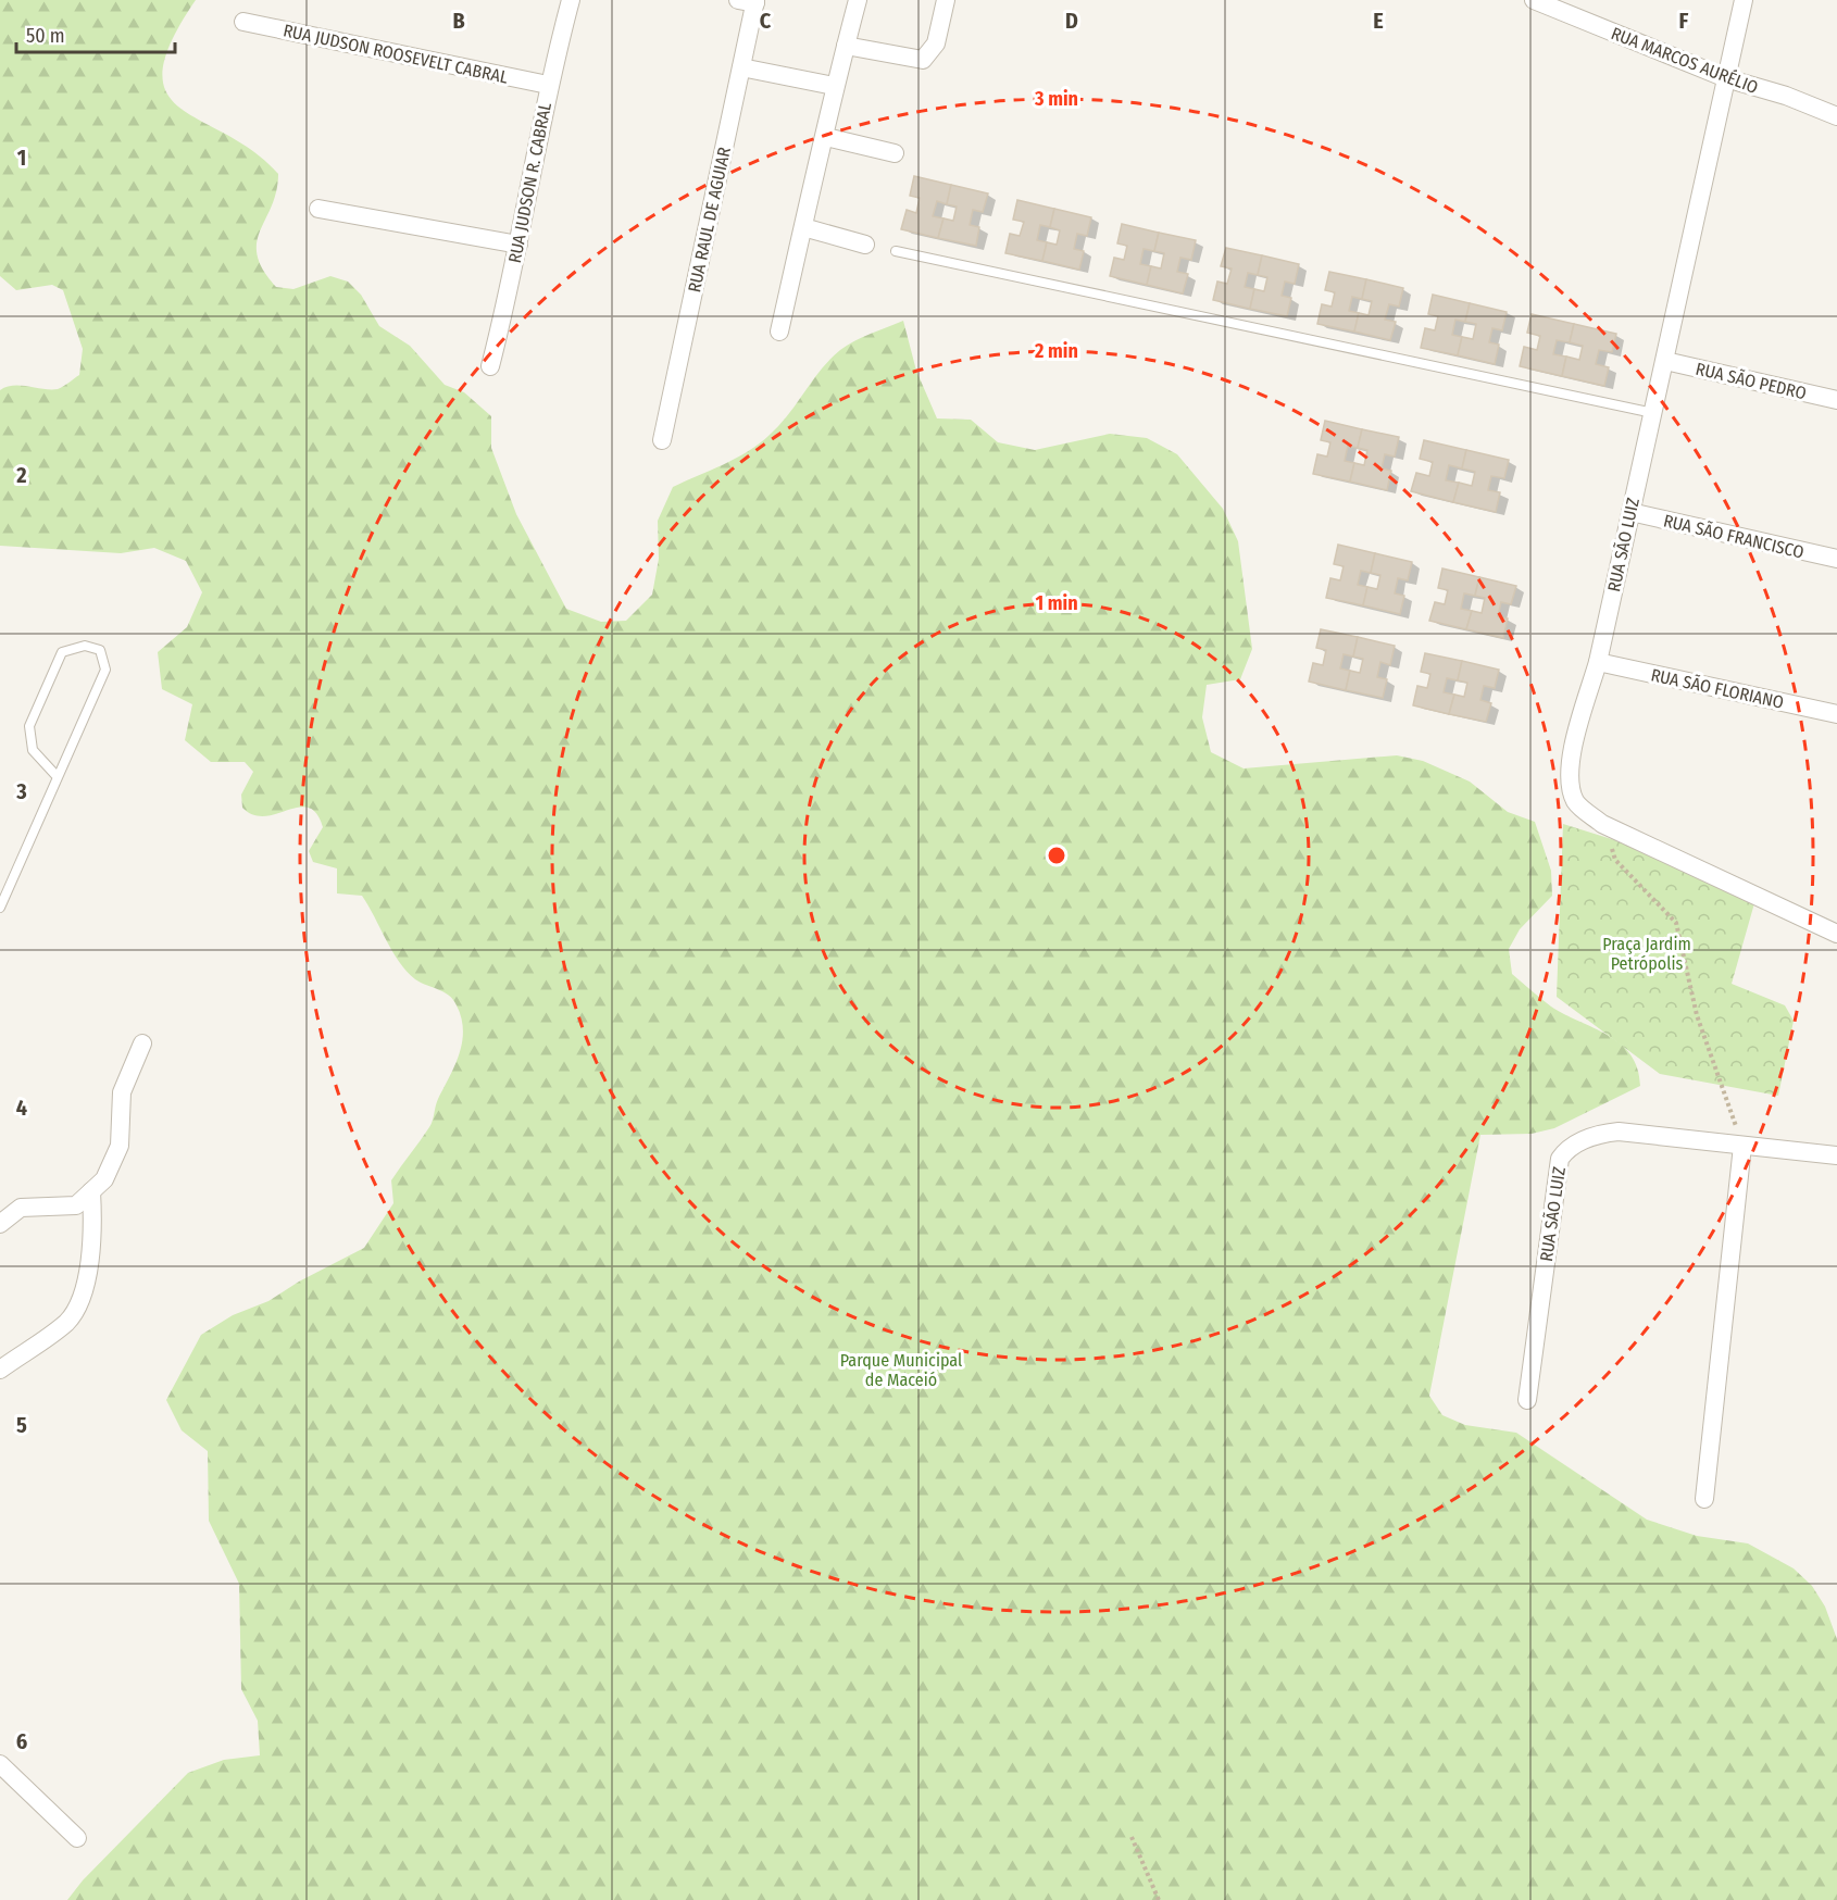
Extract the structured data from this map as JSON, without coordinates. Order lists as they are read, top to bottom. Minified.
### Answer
{"streets":{"street":["RUA JUDSON ROOSEVELT CABRAL","RUA MARCOS AURÉLIO","RUA JUDSON R. CABRAL","RUA RAUL DE AGUIAR","RUA SÃO PEDRO","RUA SÃO FRANCISCO","RUA SÃO LUIZ","RUA SÃO FLORIANO"]},"crossings":[["RUA JUDSON ROOSEVELT CABRAL","RUA JUDSON R. CABRAL"],["RUA MARCOS AURÉLIO","RUA SÃO LUIZ"],["RUA SÃO PEDRO","RUA SÃO LUIZ"],["RUA SÃO FRANCISCO","RUA SÃO LUIZ"],["RUA SÃO LUIZ","RUA SÃO FLORIANO"]],"parks":["Praça Jardim Petrópolis","Parque Municipal de Maceió"],"scale_bar":"50 m","grid":{"columns":["B","C","D","E","F"],"rows":["1","2","3","4","5","6"]},"rings":["3 min","2 min","1 min"]}
